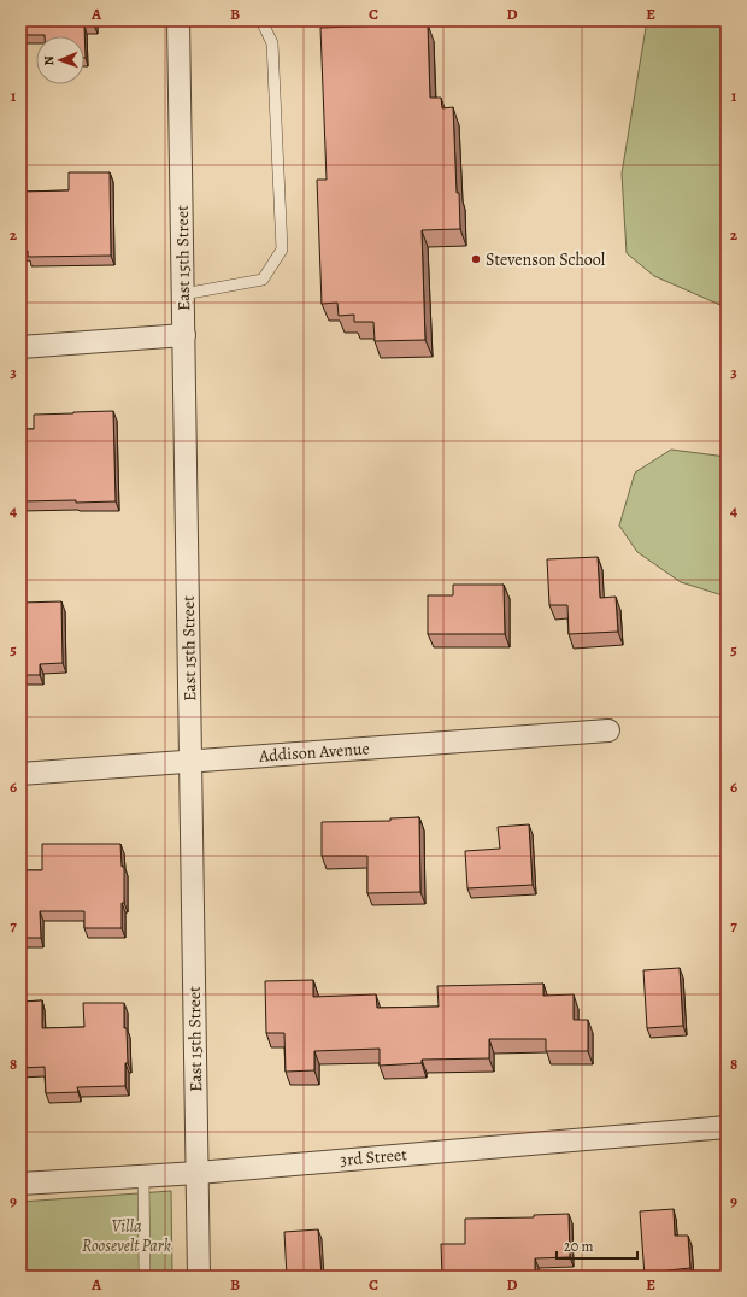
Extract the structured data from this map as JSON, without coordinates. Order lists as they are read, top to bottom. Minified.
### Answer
{"streets":{"street":["East 15th Street","Addison Avenue","3rd Street"]},"crossings":[["East 15th Street","Addison Avenue"],["East 15th Street","3rd Street"]],"parks":["Villa Roosevelt Park"],"places":["Stevenson School"],"scale_bar":"20 m","north":"left","grid":{"columns":["A","B","C","D","E"],"rows":["1","2","3","4","5","6","7","8","9"]}}
